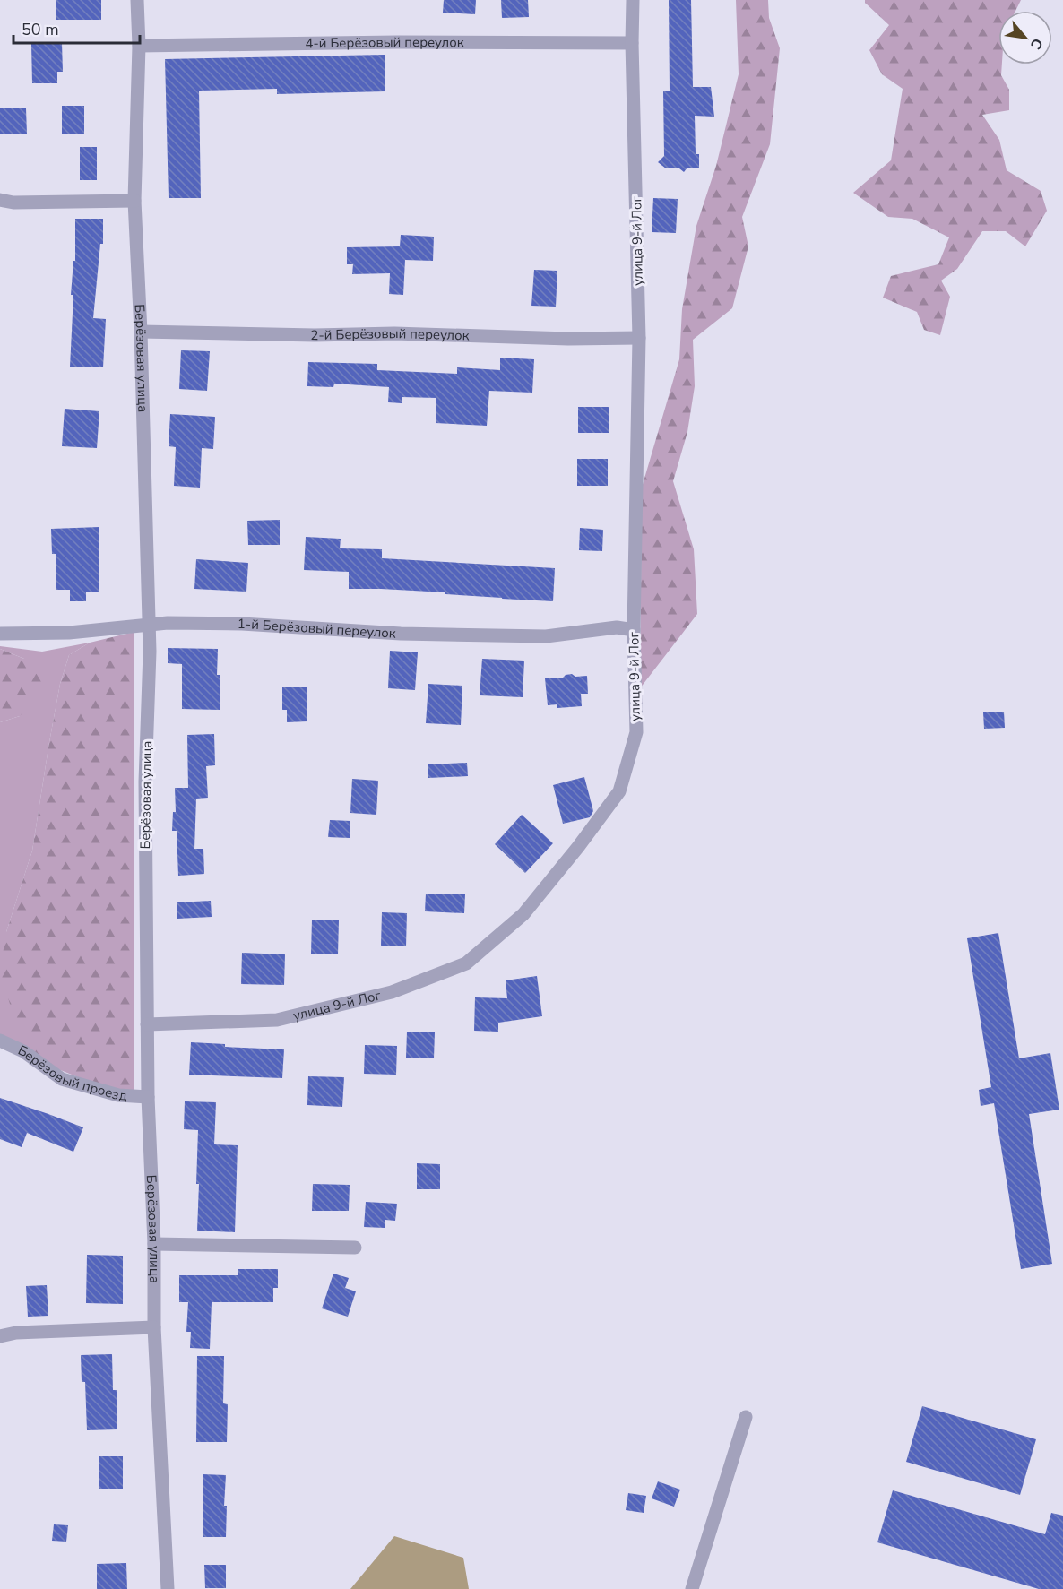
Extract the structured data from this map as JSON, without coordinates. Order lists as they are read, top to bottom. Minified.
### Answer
{"streets":{"street":["4-й Берёзовый переулок","улица 9-й Лог","2-й Берёзовый переулок","Берёзовая улица","1-й Берёзовый переулок","Берёзовый проезд"]},"crossings":[["4-й Берёзовый переулок","улица 9-й Лог"],["4-й Берёзовый переулок","Берёзовая улица"],["улица 9-й Лог","2-й Берёзовый переулок"],["улица 9-й Лог","Берёзовая улица"],["улица 9-й Лог","1-й Берёзовый переулок"],["2-й Берёзовый переулок","Берёзовая улица"],["Берёзовая улица","1-й Берёзовый переулок"],["Берёзовая улица","Берёзовый проезд"]],"scale_bar":"50 m","north":"bottom right"}
